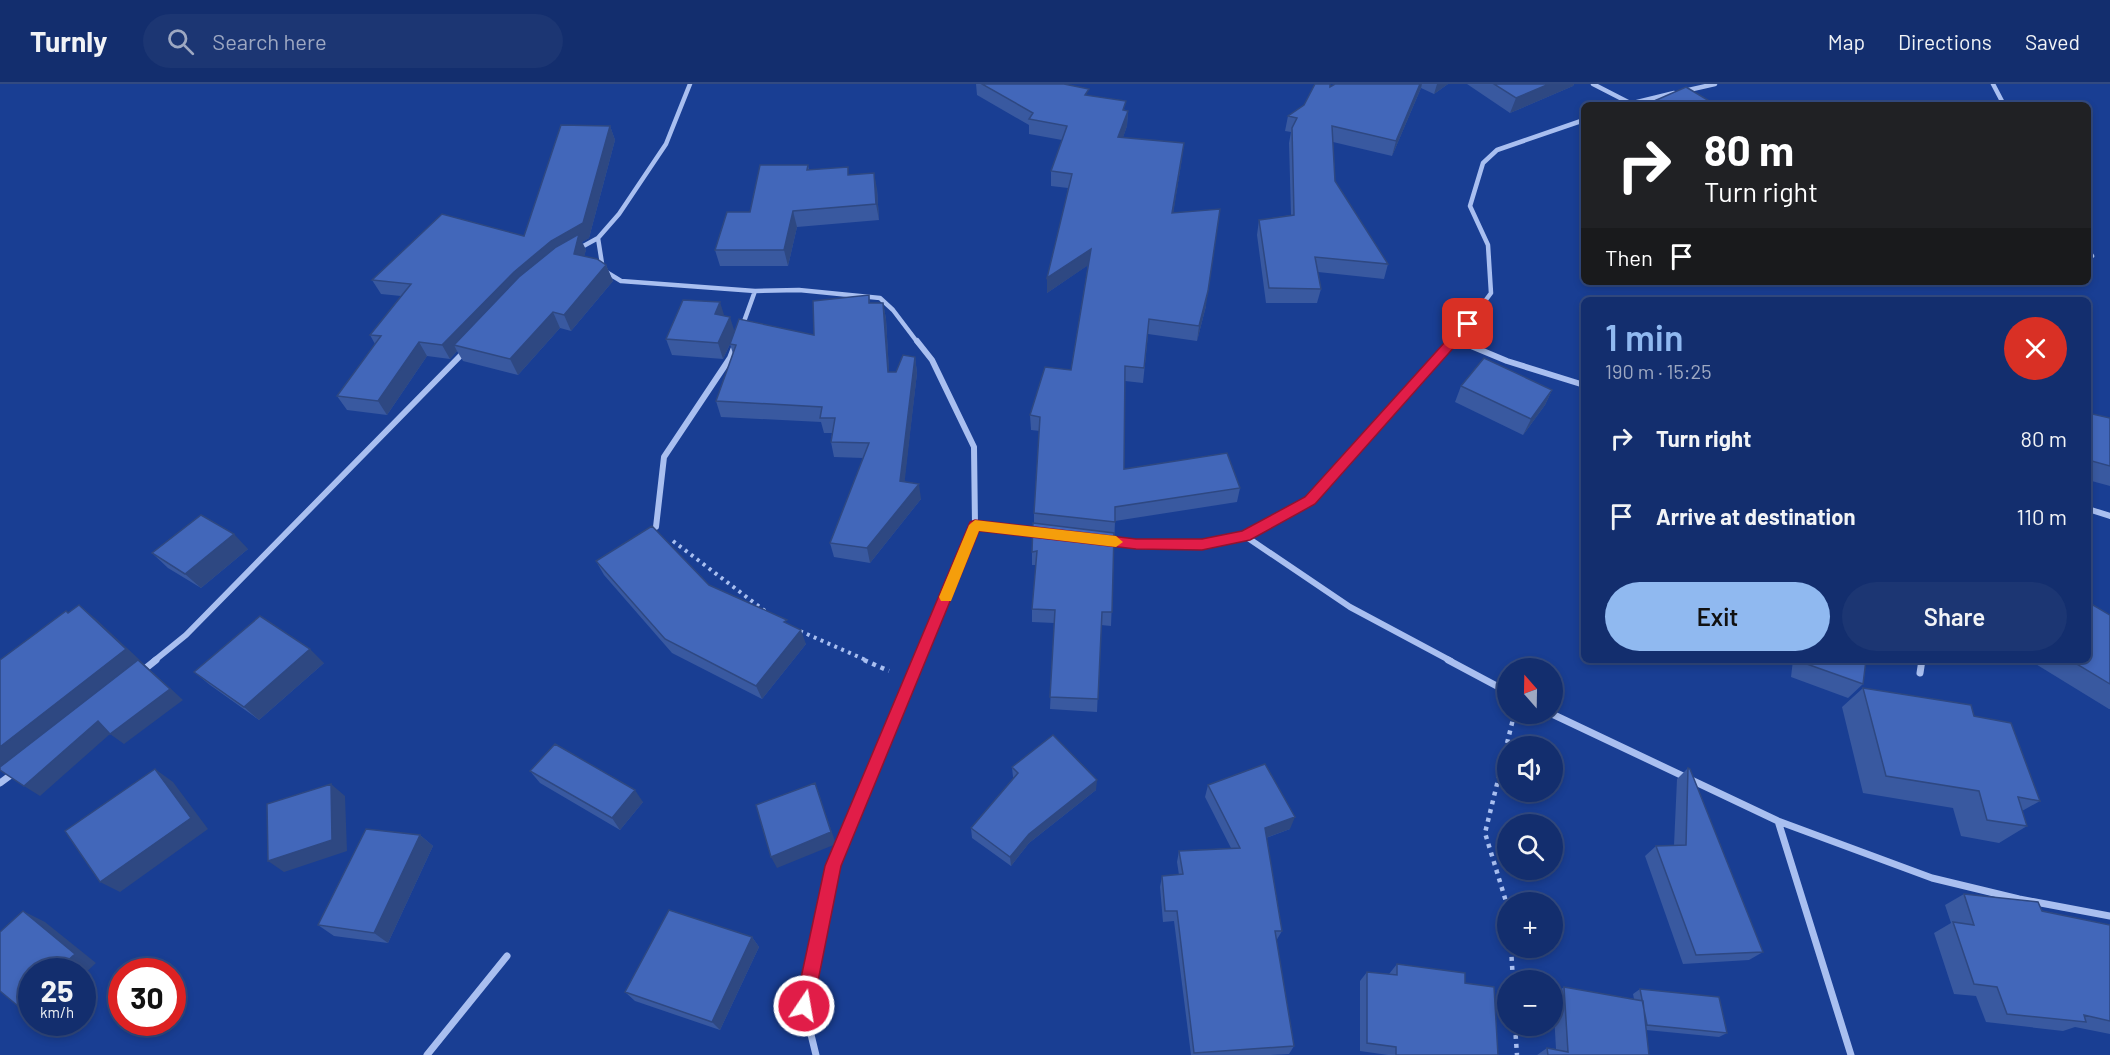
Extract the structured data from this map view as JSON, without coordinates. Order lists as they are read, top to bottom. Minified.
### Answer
{"north":"top","page":{"header":"Turnly","search":"Search here","nav":["Map","Directions","Saved"],"turn":["80 m","Turn right"],"then":"Then","heading":["1 min","190 m · 15:25"],"list":[{"name":"Turn right","value":"80 m"},{"name":"Arrive at destination","value":"110 m"}],"buttons":["Exit","Share"],"map_buttons":["+","−"],"speed":"25 km/h","limit":"30"}}
